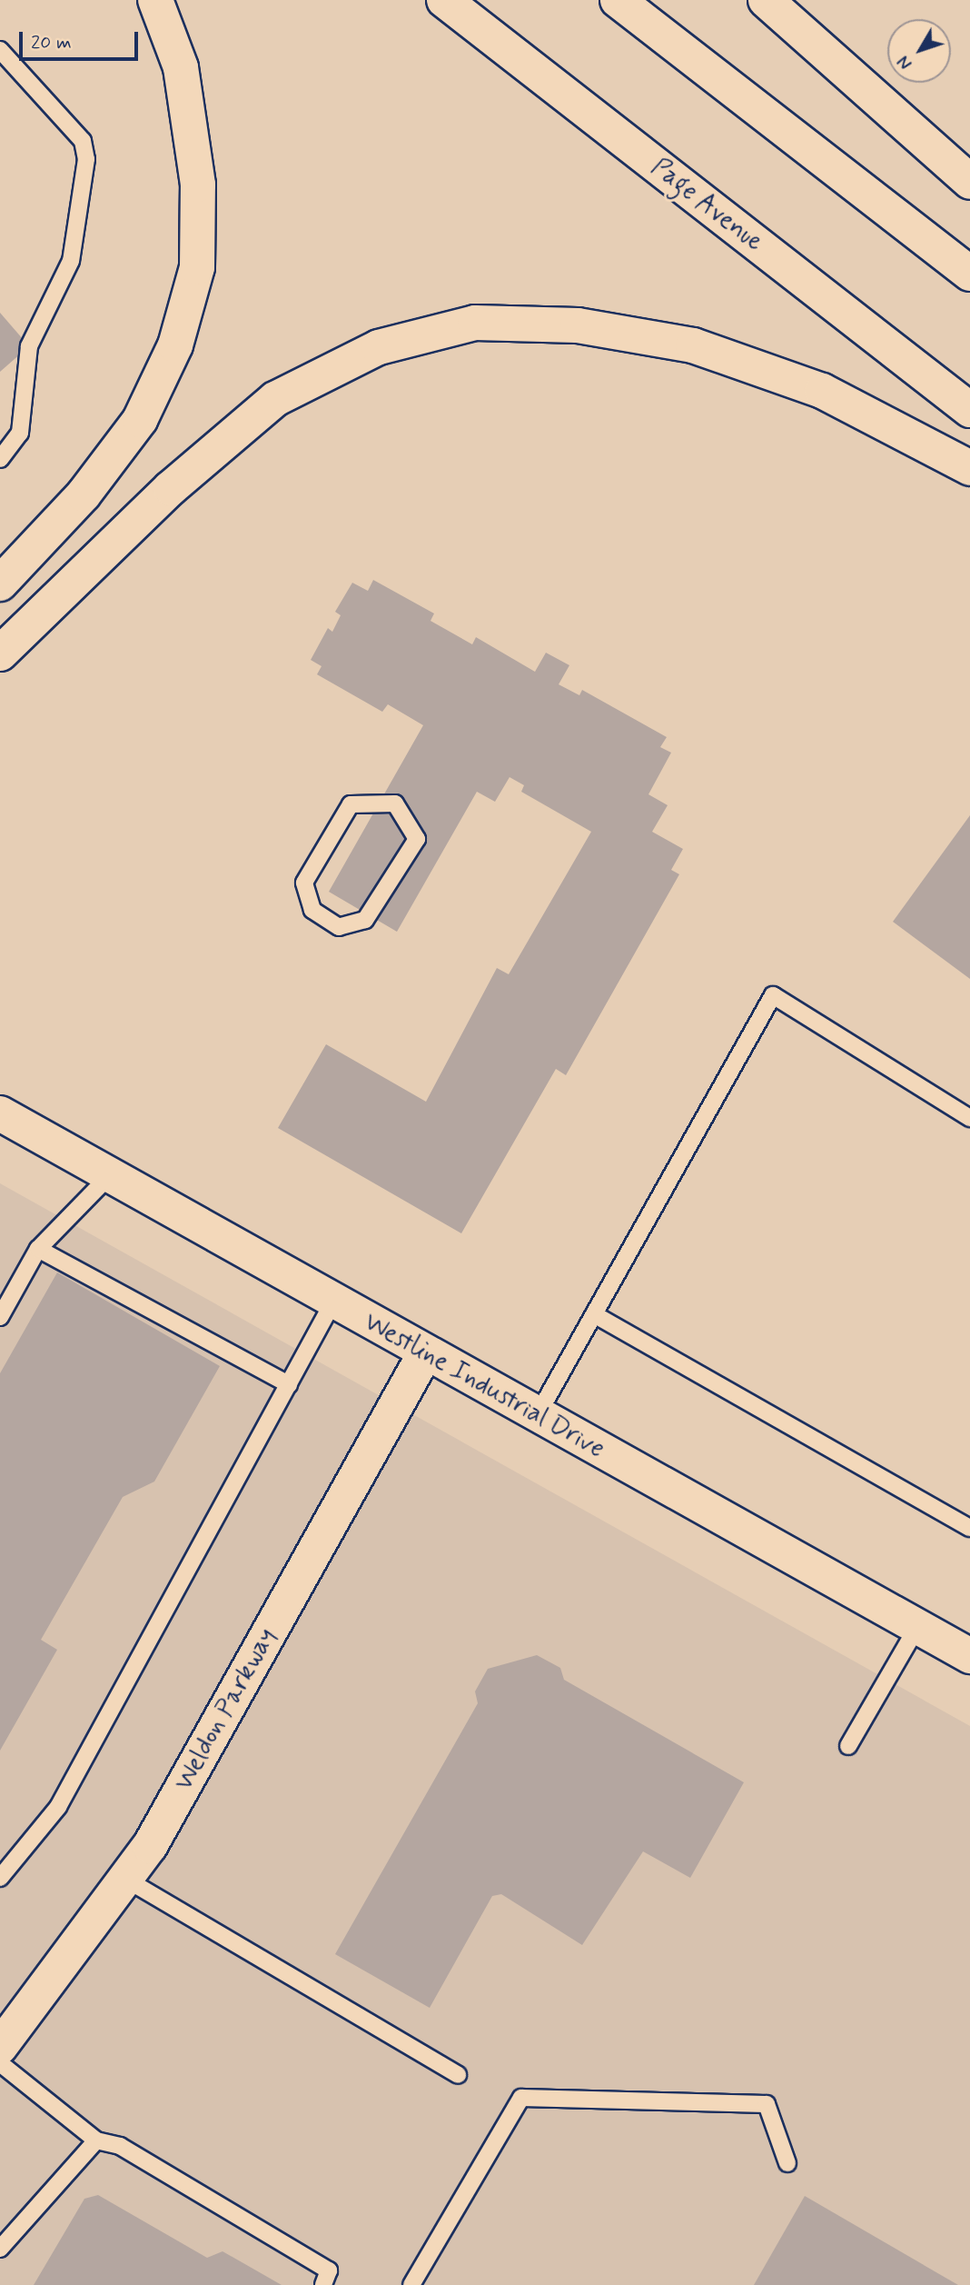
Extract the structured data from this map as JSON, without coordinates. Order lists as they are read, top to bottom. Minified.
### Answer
{"streets":{"main road":["Page Avenue","Westline Industrial Drive","Weldon Parkway"]},"crossings":[["Westline Industrial Drive","Weldon Parkway"]],"scale_bar":"20 m","north":"bottom left"}
